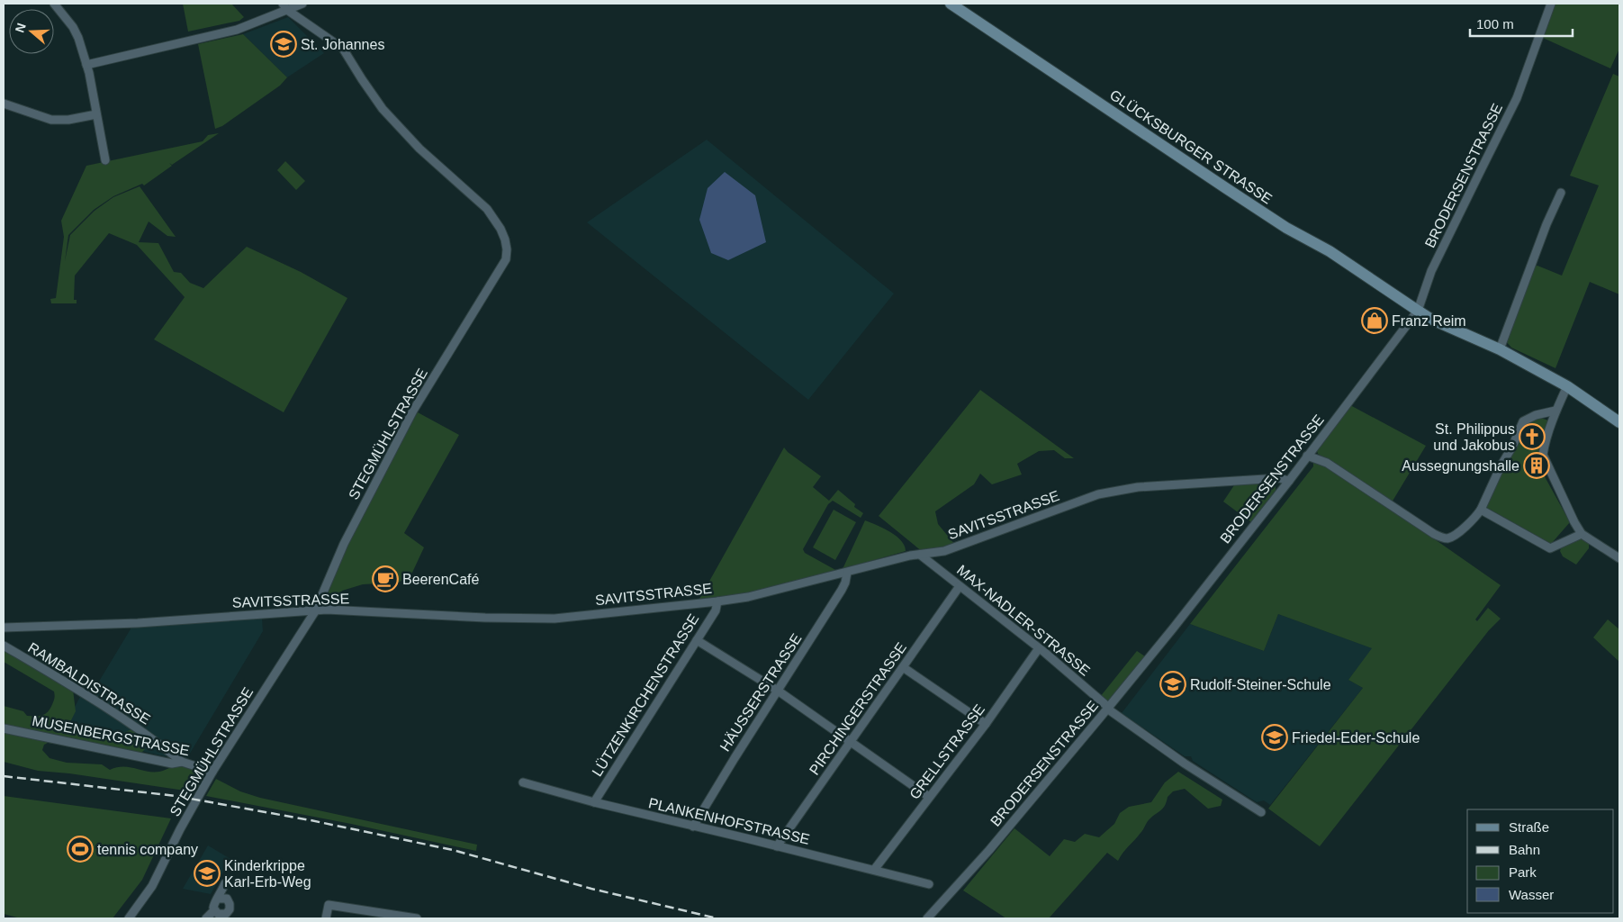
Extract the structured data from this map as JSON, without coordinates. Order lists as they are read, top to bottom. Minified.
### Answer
{"streets":{"street":["GLÜCKSBURGER STRASSE","BRODERSENSTRASSE","STEGMÜHLSTRASSE","SAVITSSTRASSE","MAX-NADLER-STRASSE","RAMBALDISTRASSE","HÄUSSERSTRASSE","LÜTZENKIRCHENSTRASSE","PIRCHINGERSTRASSE","MUSENBERGSTRASSE","GRELLSTRASSE","PLANKENHOFSTRASSE"]},"crossings":[["GLÜCKSBURGER STRASSE","BRODERSENSTRASSE"],["BRODERSENSTRASSE","SAVITSSTRASSE"],["BRODERSENSTRASSE","MAX-NADLER-STRASSE"],["STEGMÜHLSTRASSE","SAVITSSTRASSE"],["STEGMÜHLSTRASSE","MUSENBERGSTRASSE"],["SAVITSSTRASSE","MAX-NADLER-STRASSE"],["SAVITSSTRASSE","HÄUSSERSTRASSE"],["SAVITSSTRASSE","LÜTZENKIRCHENSTRASSE"],["MAX-NADLER-STRASSE","PIRCHINGERSTRASSE"],["MAX-NADLER-STRASSE","GRELLSTRASSE"],["RAMBALDISTRASSE","MUSENBERGSTRASSE"],["HÄUSSERSTRASSE","PLANKENHOFSTRASSE"],["LÜTZENKIRCHENSTRASSE","PLANKENHOFSTRASSE"],["PIRCHINGERSTRASSE","PLANKENHOFSTRASSE"],["GRELLSTRASSE","PLANKENHOFSTRASSE"]],"places":{"school or university":["St. Johannes","Rudolf-Steiner-Schule","Friedel-Eder-Schule","Kinderkrippe Karl-Erb-Weg"],"shop":["Franz Reim"],"church":["St. Philippus und Jakobus"],"building":["Aussegnungshalle"],"cafe":["BeerenCafé"],"sports":["tennis company"]},"legend":["Straße","Bahn","Park","Wasser"],"scale_bar":"100 m","north":"left"}
